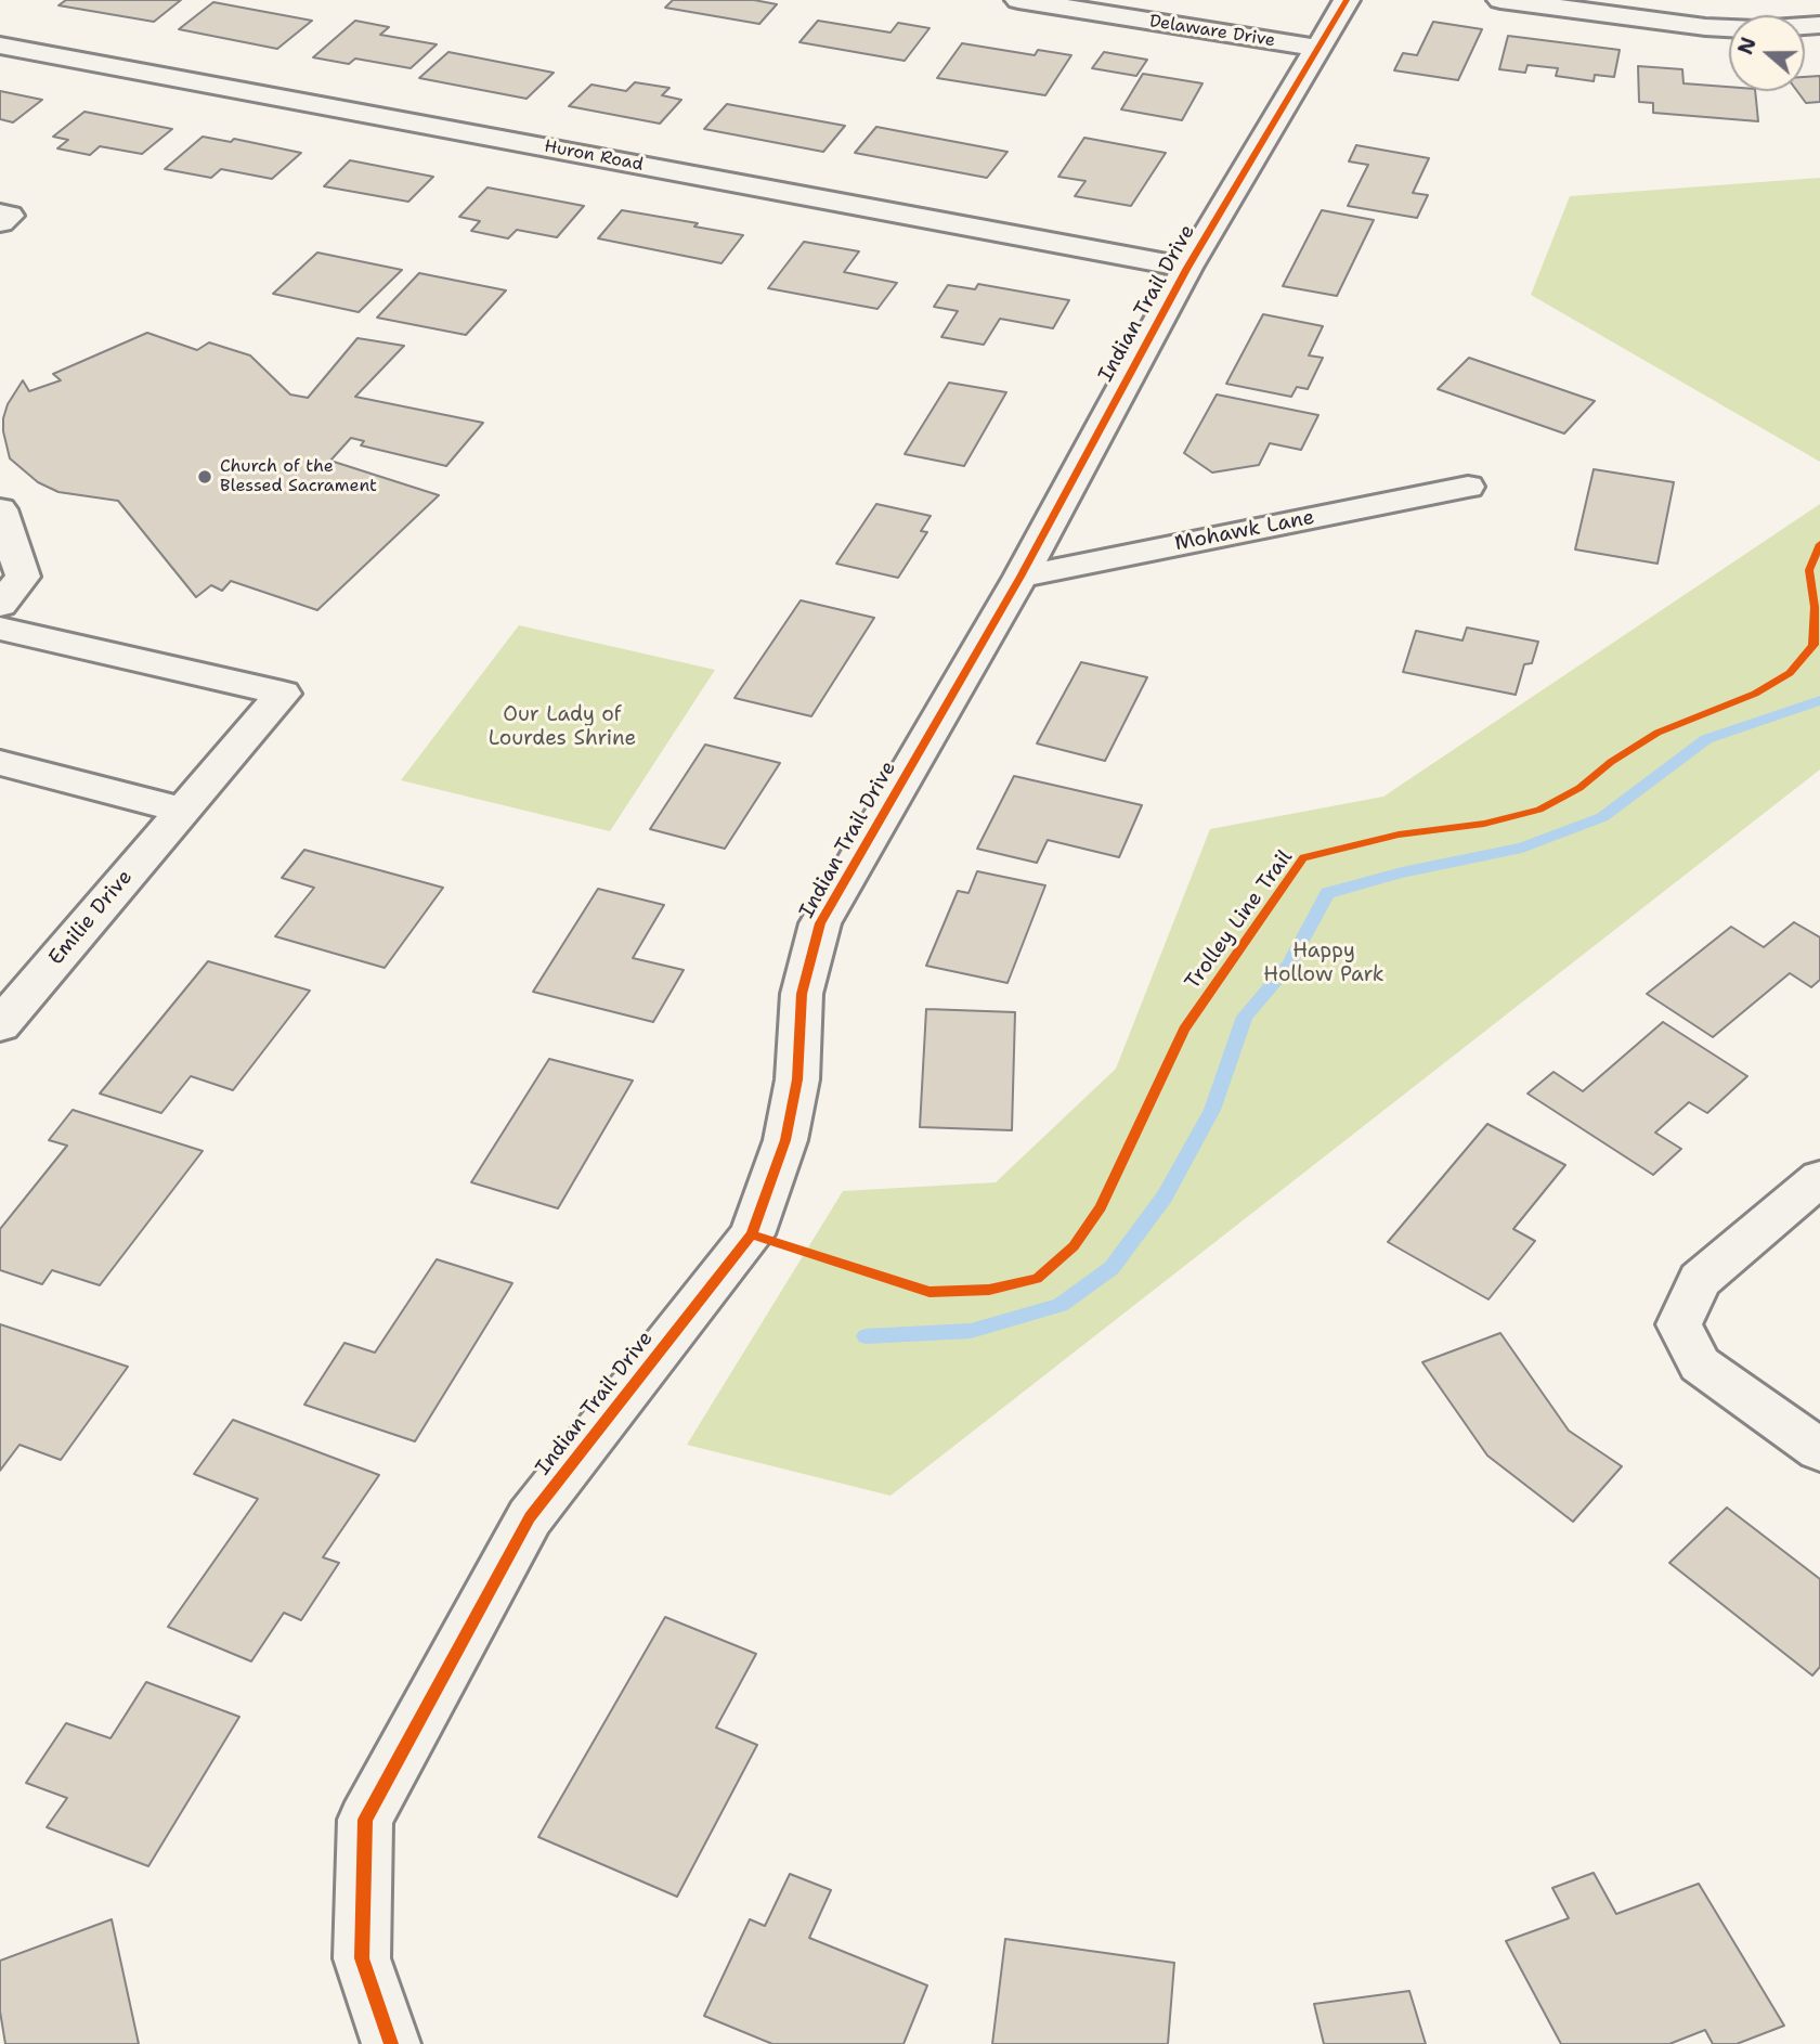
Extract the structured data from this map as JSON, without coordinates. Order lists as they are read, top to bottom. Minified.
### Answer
{"streets":{"street":["Delaware Drive","Huron Road","Indian Trail Drive","Mohawk Lane","Emilie Drive"],"cycle path":["Trolley Line Trail"]},"crossings":[["Delaware Drive","Indian Trail Drive"],["Huron Road","Indian Trail Drive"],["Indian Trail Drive","Mohawk Lane"]],"parks":["Our Lady of Lourdes Shrine","Happy Hollow Park"],"places":["Church of the Blessed Sacrament"],"north":"left"}
